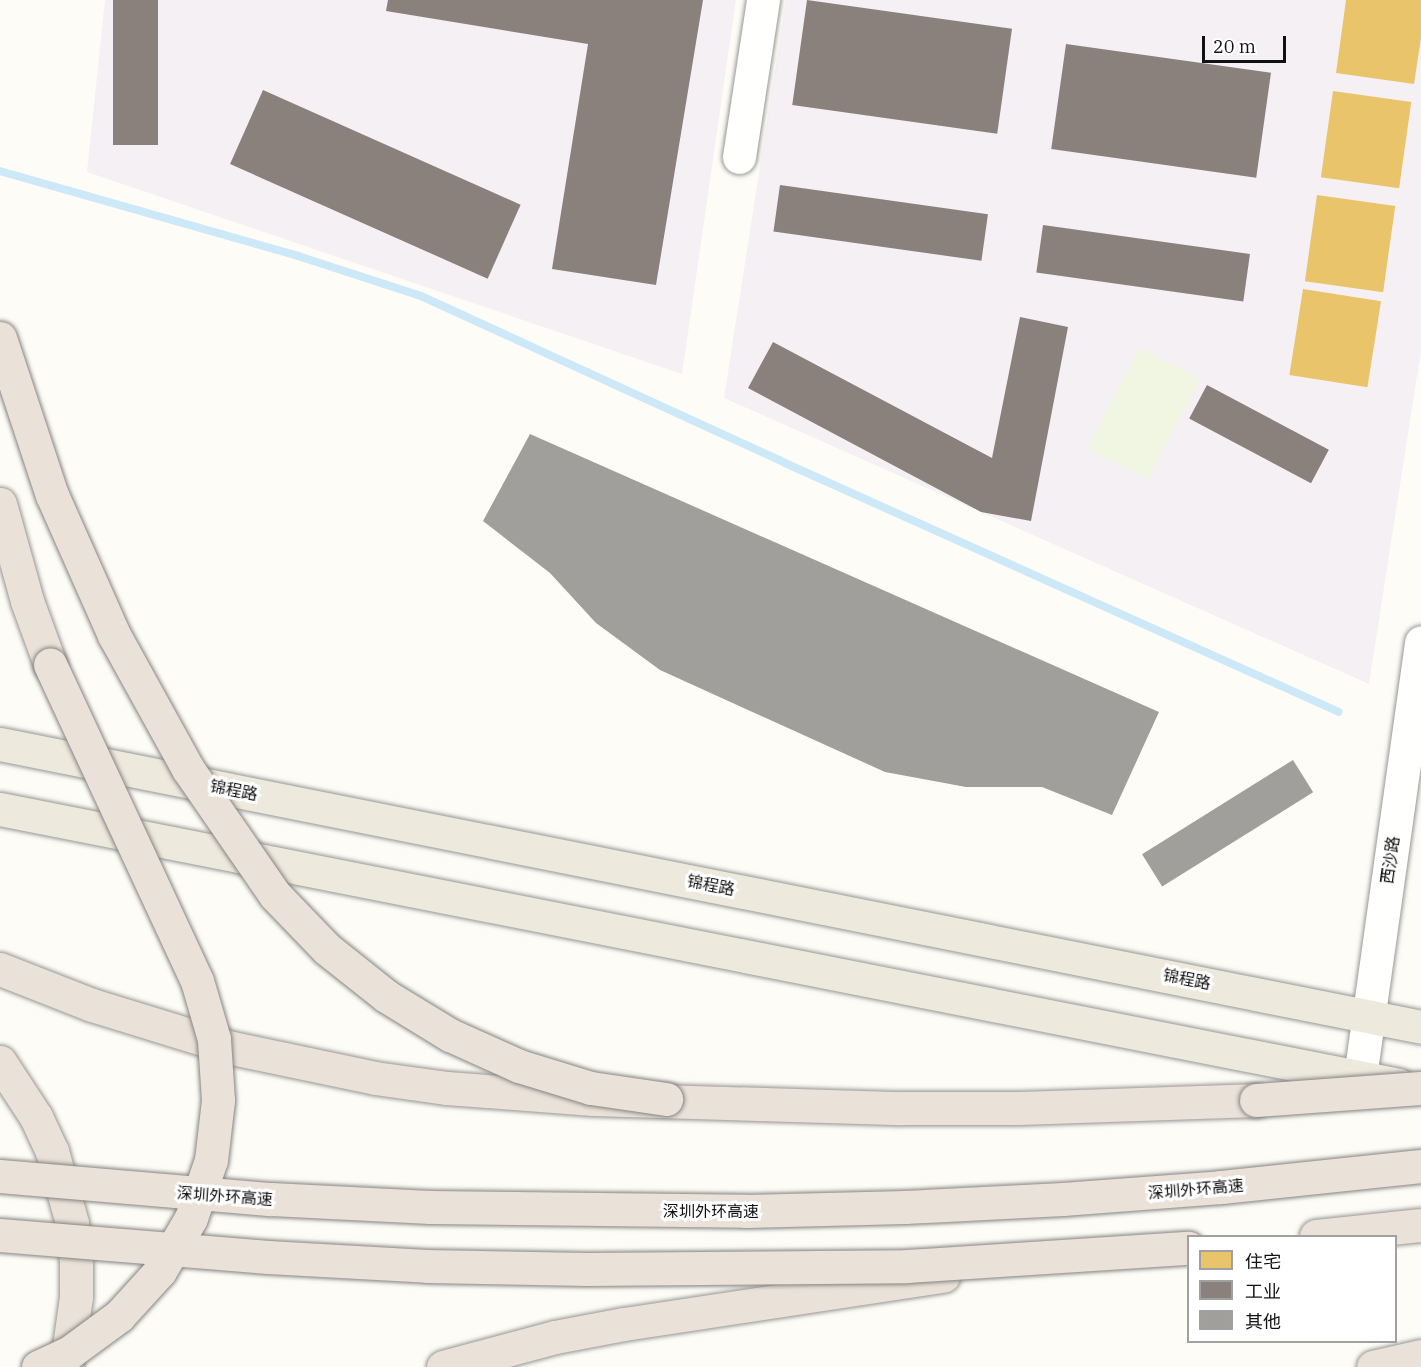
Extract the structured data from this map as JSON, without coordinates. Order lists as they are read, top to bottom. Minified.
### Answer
{"streets":{"highway":["深圳外环高速"],"main road":["锦程路"],"street":["西沙路"]},"crossings":[["锦程路","西沙路"]],"legend":["住宅","工业","其他"],"scale_bar":"20 m"}
